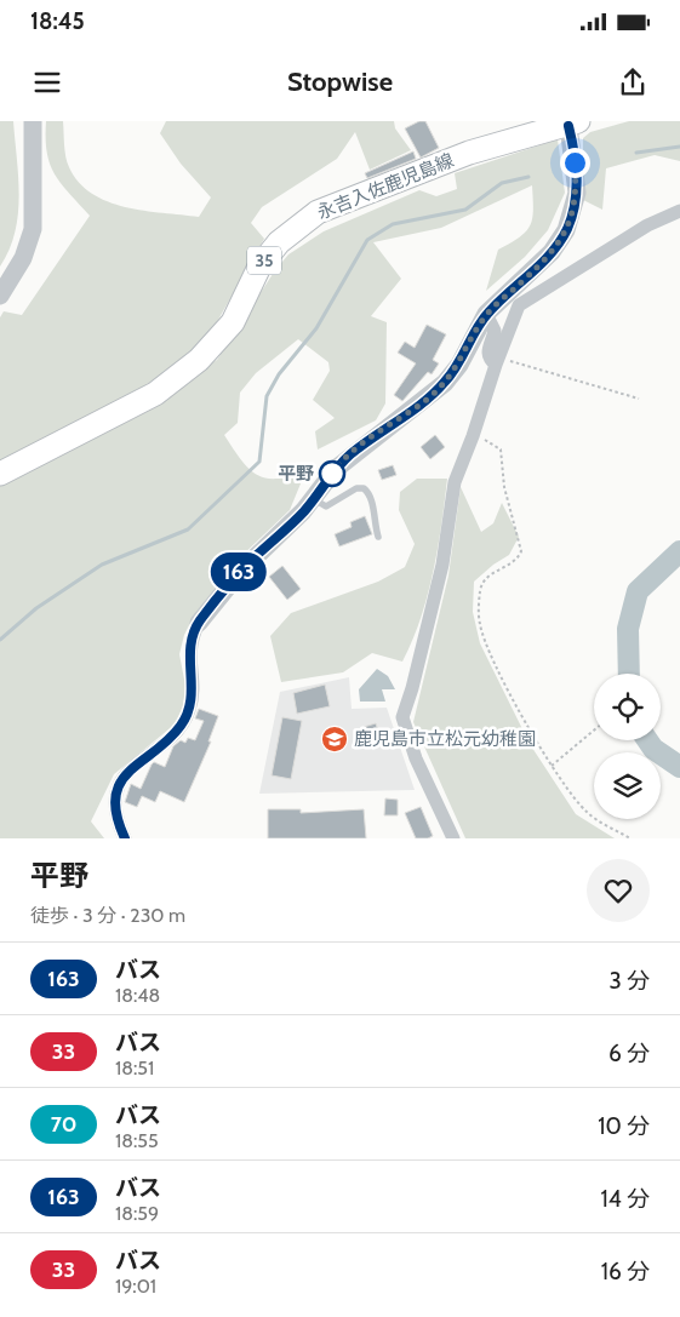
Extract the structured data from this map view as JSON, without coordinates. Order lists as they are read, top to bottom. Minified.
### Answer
{"streets":{"main road":["永吉入佐鹿児島線","35"]},"places":{"other":["平野"],"school or university":["鹿児島市立松元幼稚園"]},"lines":["bus line 163"],"page":{"status":"18:45","header":"Stopwise","on_map":"163","heading":["平野","徒歩 · 3 分 · 230 m"],"list":[{"mark":"163","name":"バス","note":"18:48","value":"3 分"},{"mark":"33","name":"バス","note":"18:51","value":"6 分"},{"mark":"70","name":"バス","note":"18:55","value":"10 分"},{"mark":"163","name":"バス","note":"18:59","value":"14 分"},{"mark":"33","name":"バス","note":"19:01","value":"16 分"}]}}
